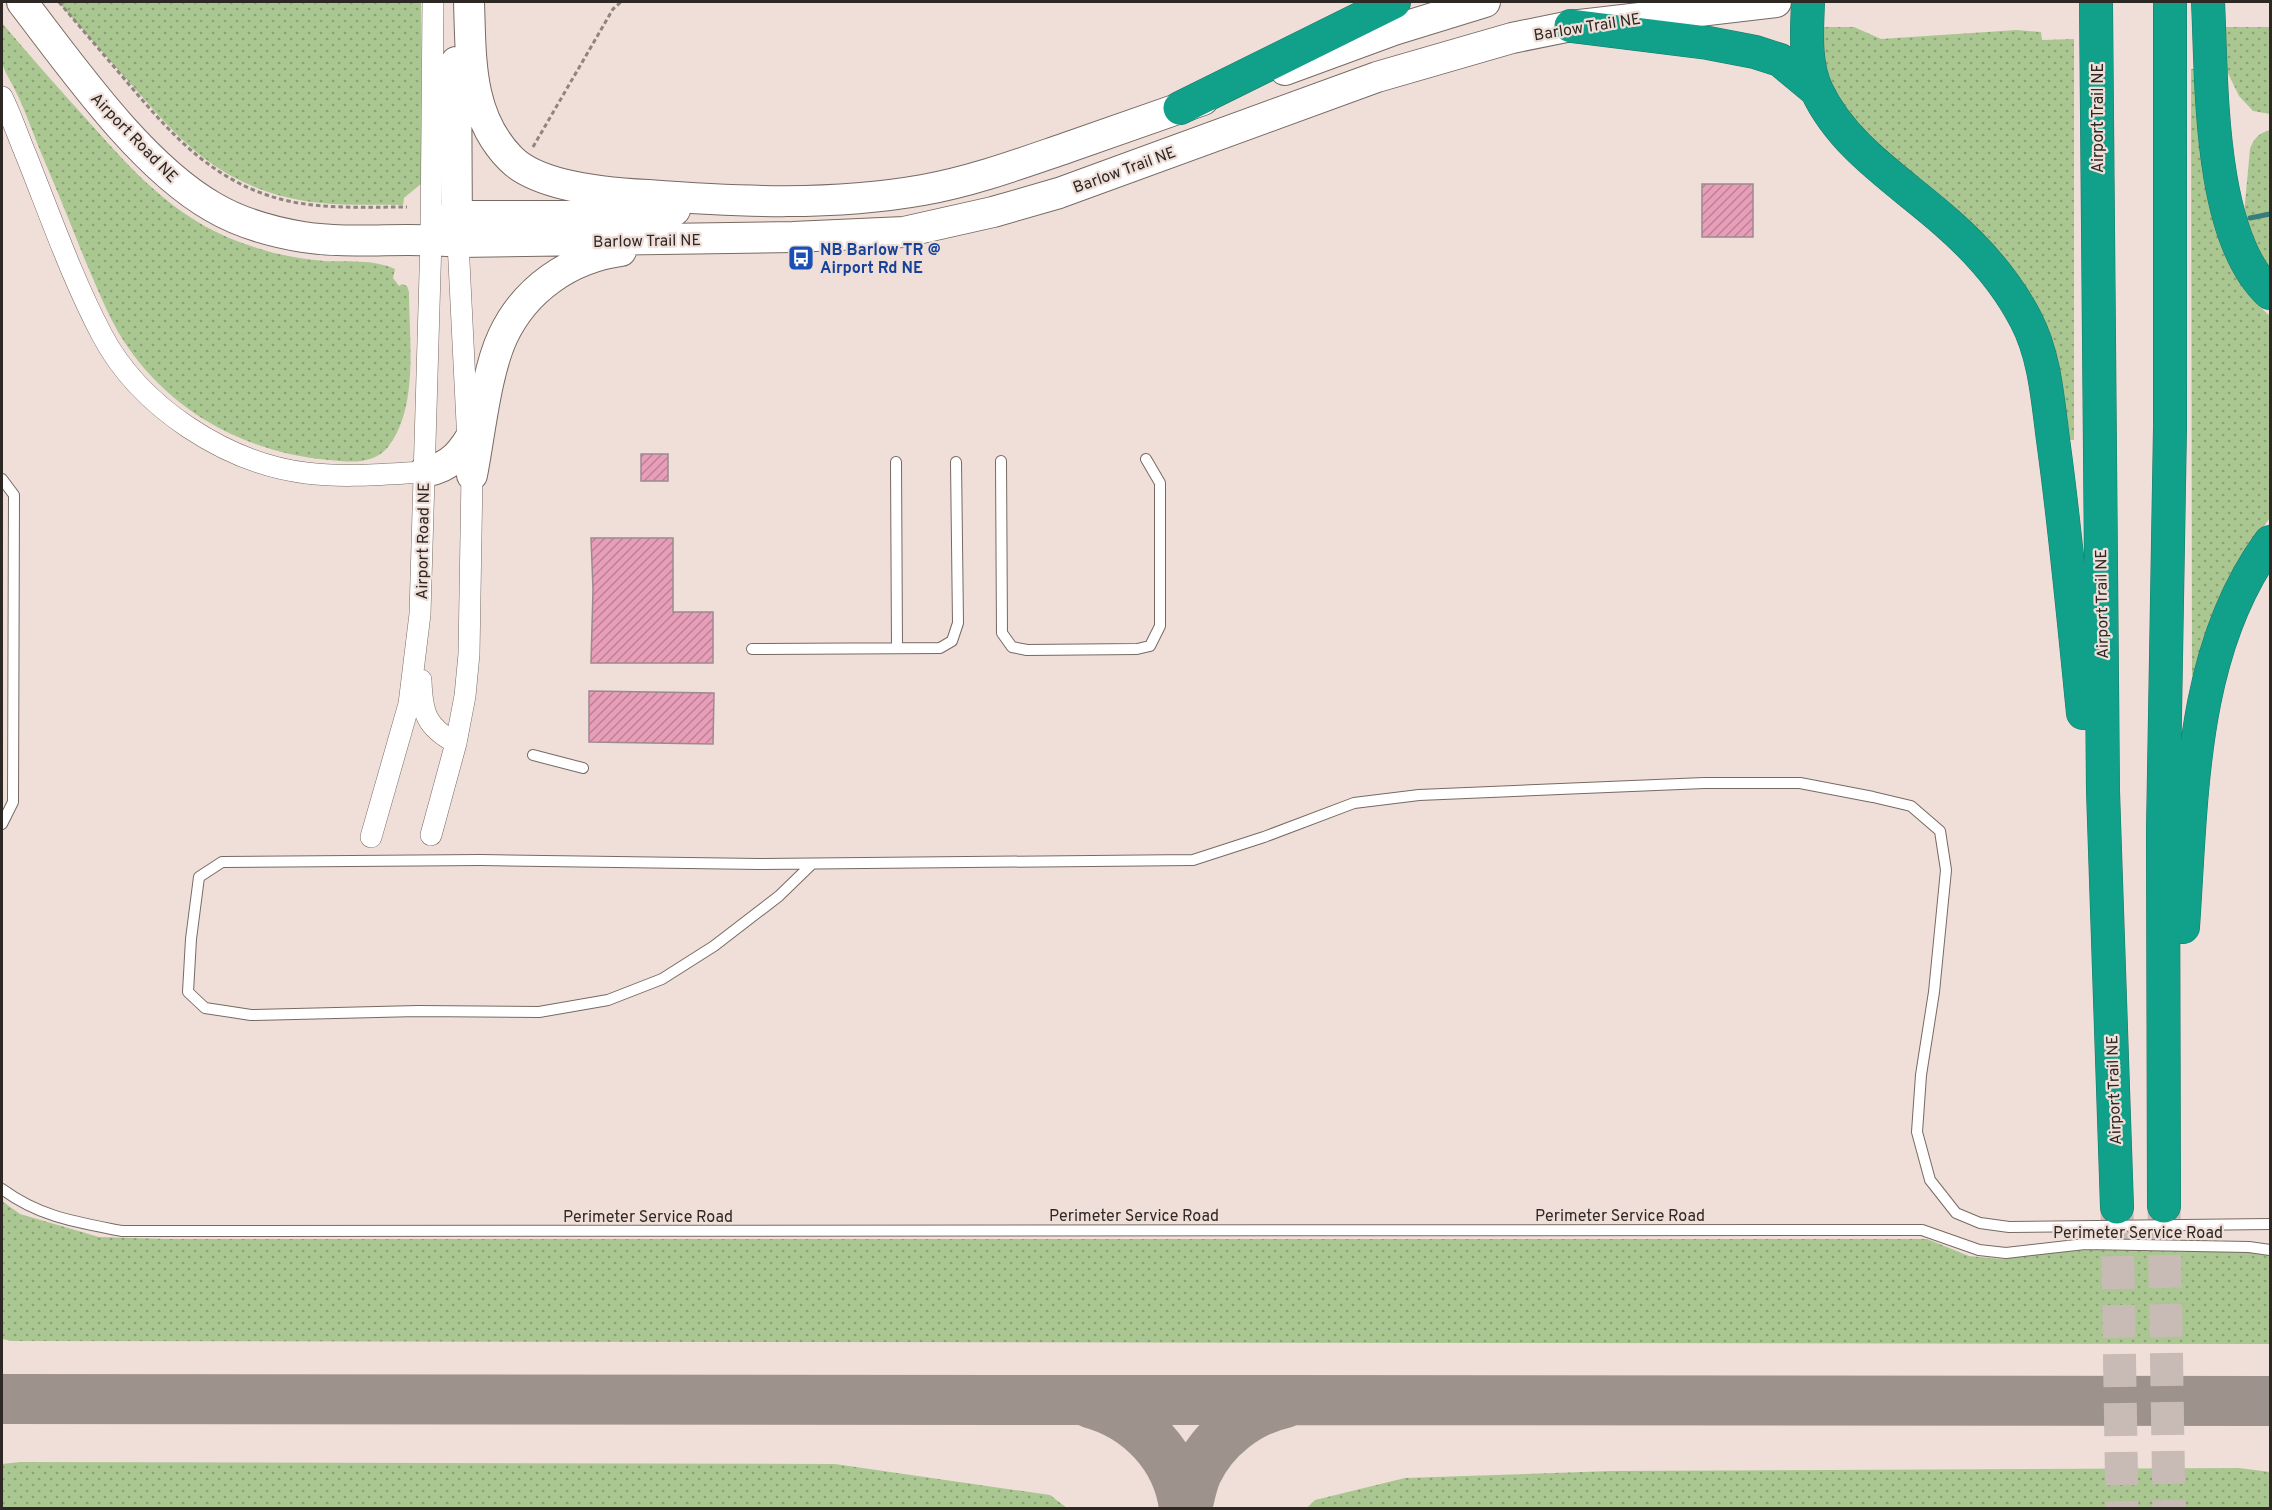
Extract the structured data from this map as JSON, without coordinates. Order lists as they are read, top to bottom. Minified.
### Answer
{"streets":{"highway":["Airport Trail NE"],"main road":["Barlow Trail NE","Airport Road NE"],"lane":["Perimeter Service Road"]},"crossings":[["Barlow Trail NE","Airport Road NE"]],"places":{"bus stop":["NB Barlow TR @ Airport Rd NE"]}}
